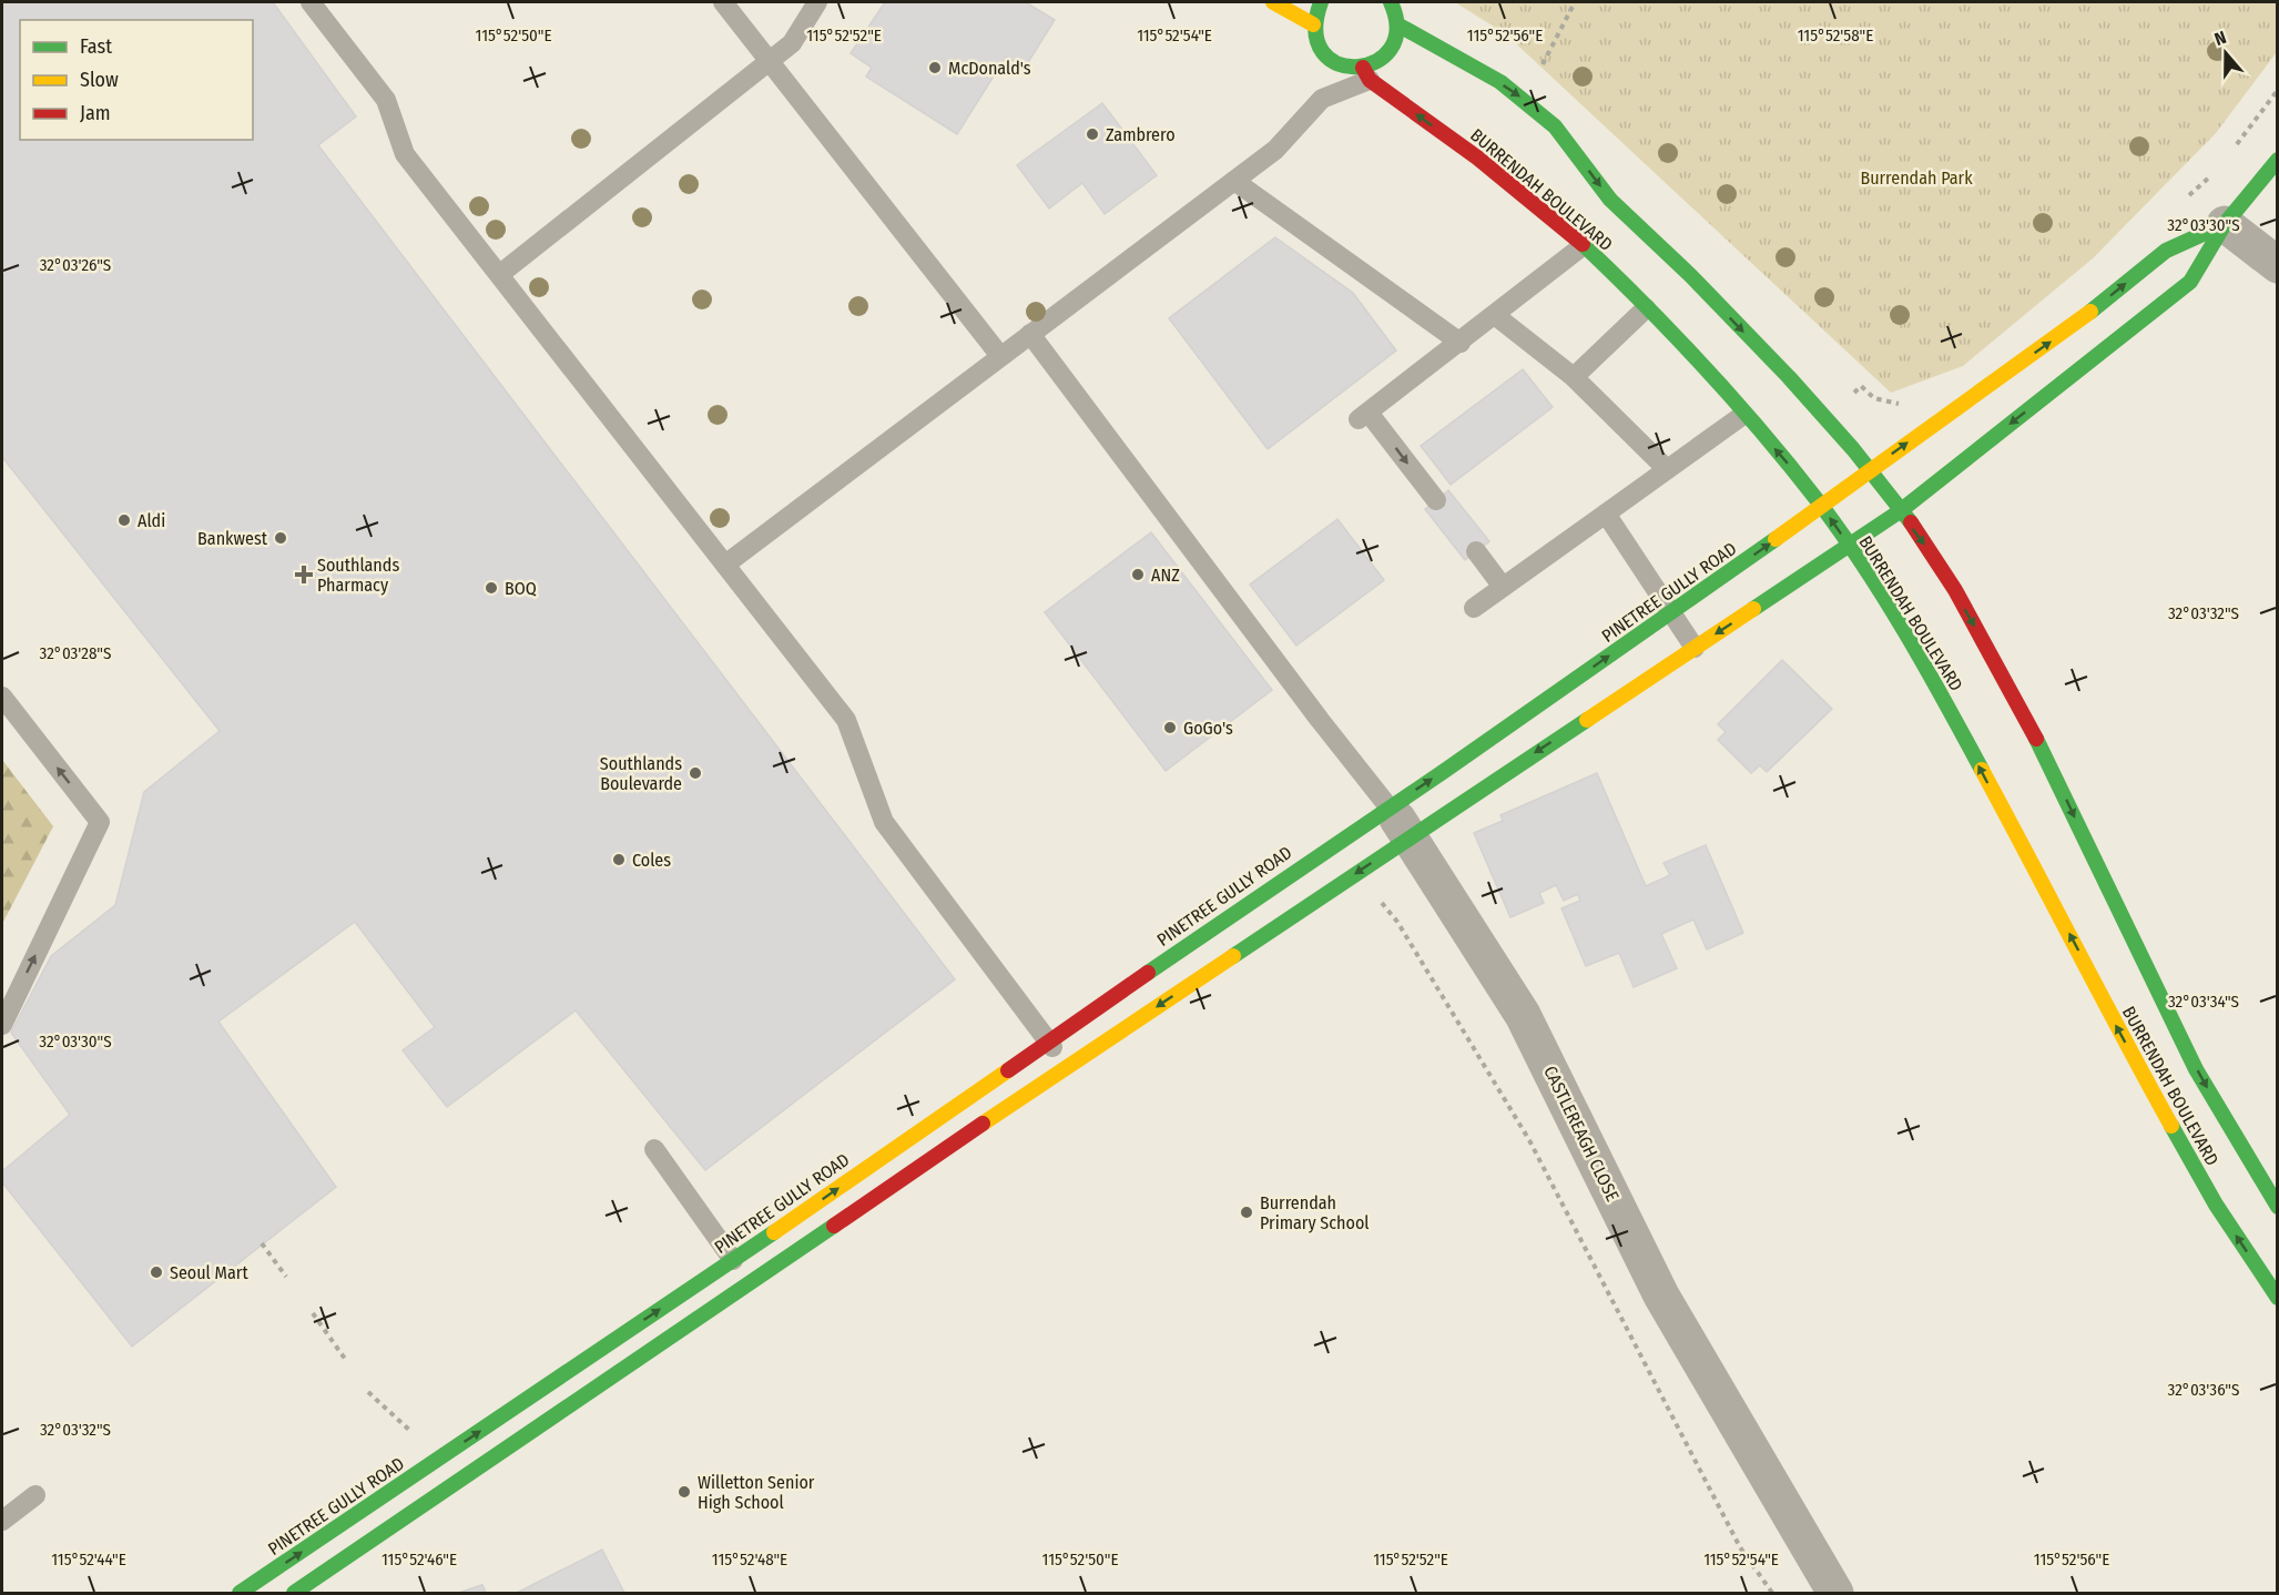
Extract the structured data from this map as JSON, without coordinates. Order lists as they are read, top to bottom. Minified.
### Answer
{"streets":{"main road":["BURRENDAH BOULEVARD","PINETREE GULLY ROAD"],"street":["CASTLEREAGH CLOSE"]},"crossings":[["BURRENDAH BOULEVARD","PINETREE GULLY ROAD"],["PINETREE GULLY ROAD","CASTLEREAGH CLOSE"]],"parks":["Burrendah Park"],"places":{"other":["McDonald's","Zambrero","Aldi","Bankwest","ANZ","BOQ","GoGo's","Southlands Boulevarde","Coles","Burrendah Primary School","Seoul Mart","Willetton Senior High School"],"health":["Southlands Pharmacy"]},"legend":["Fast","Slow","Jam"],"north":"top","coordinates":["115°52'50\"E","115°52'52\"E","115°52'54\"E","115°52'56\"E","115°52'58\"E","32°03'30\"S","32°03'26\"S","32°03'32\"S","32°03'28\"S","32°03'34\"S","32°03'36\"S","115°52'44\"E","115°52'46\"E","115°52'48\"E"]}
